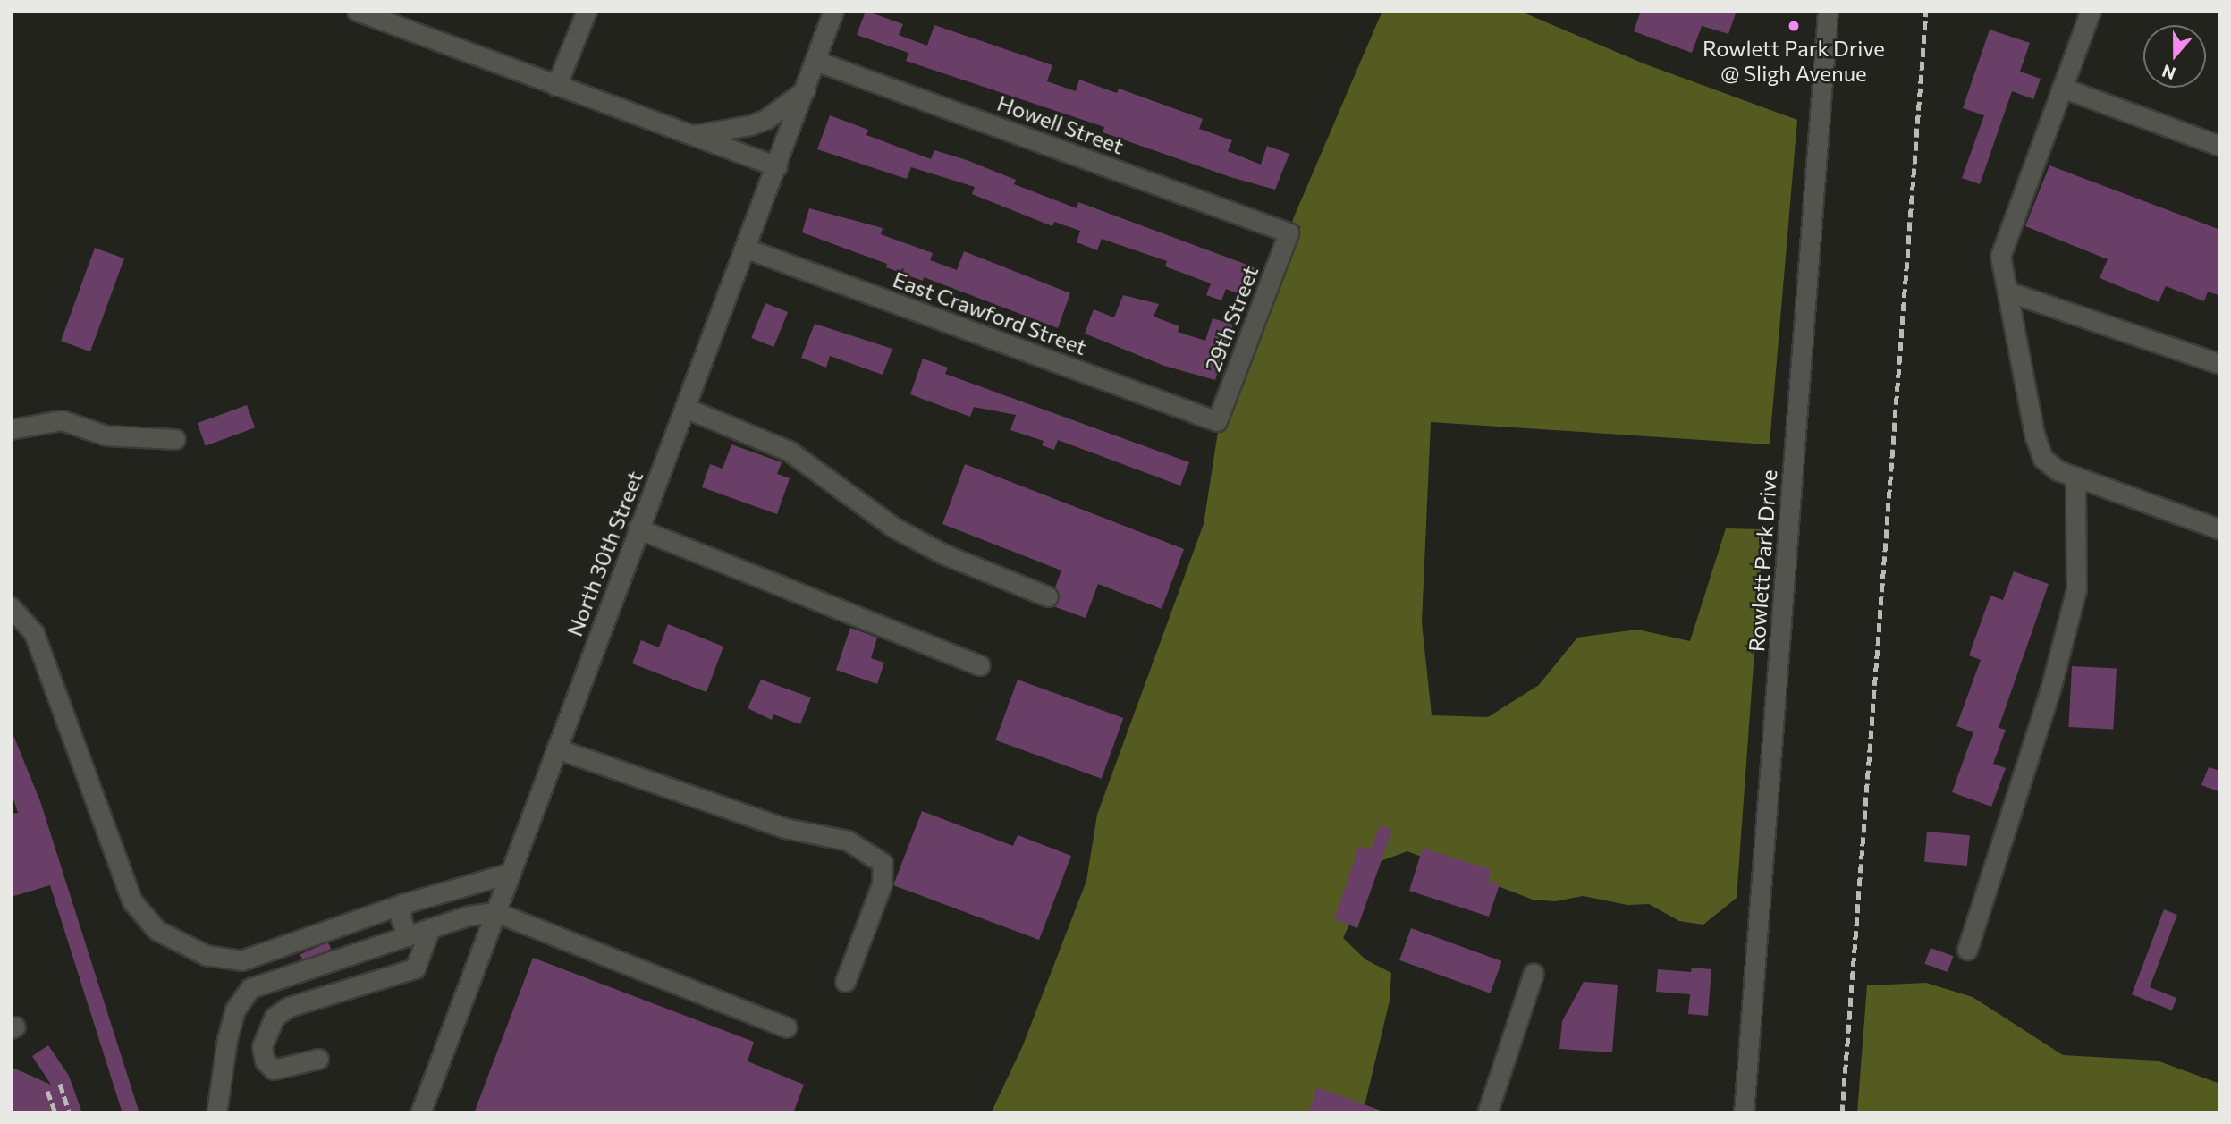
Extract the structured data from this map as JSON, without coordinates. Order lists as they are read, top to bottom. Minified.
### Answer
{"streets":{"street":["Howell Street","East Crawford Street","29th Street","North 30th Street","Rowlett Park Drive"]},"crossings":[["Howell Street","29th Street"],["Howell Street","North 30th Street"],["East Crawford Street","29th Street"],["East Crawford Street","North 30th Street"]],"places":["Rowlett Park Drive @ Sligh Avenue"],"north":"bottom"}
